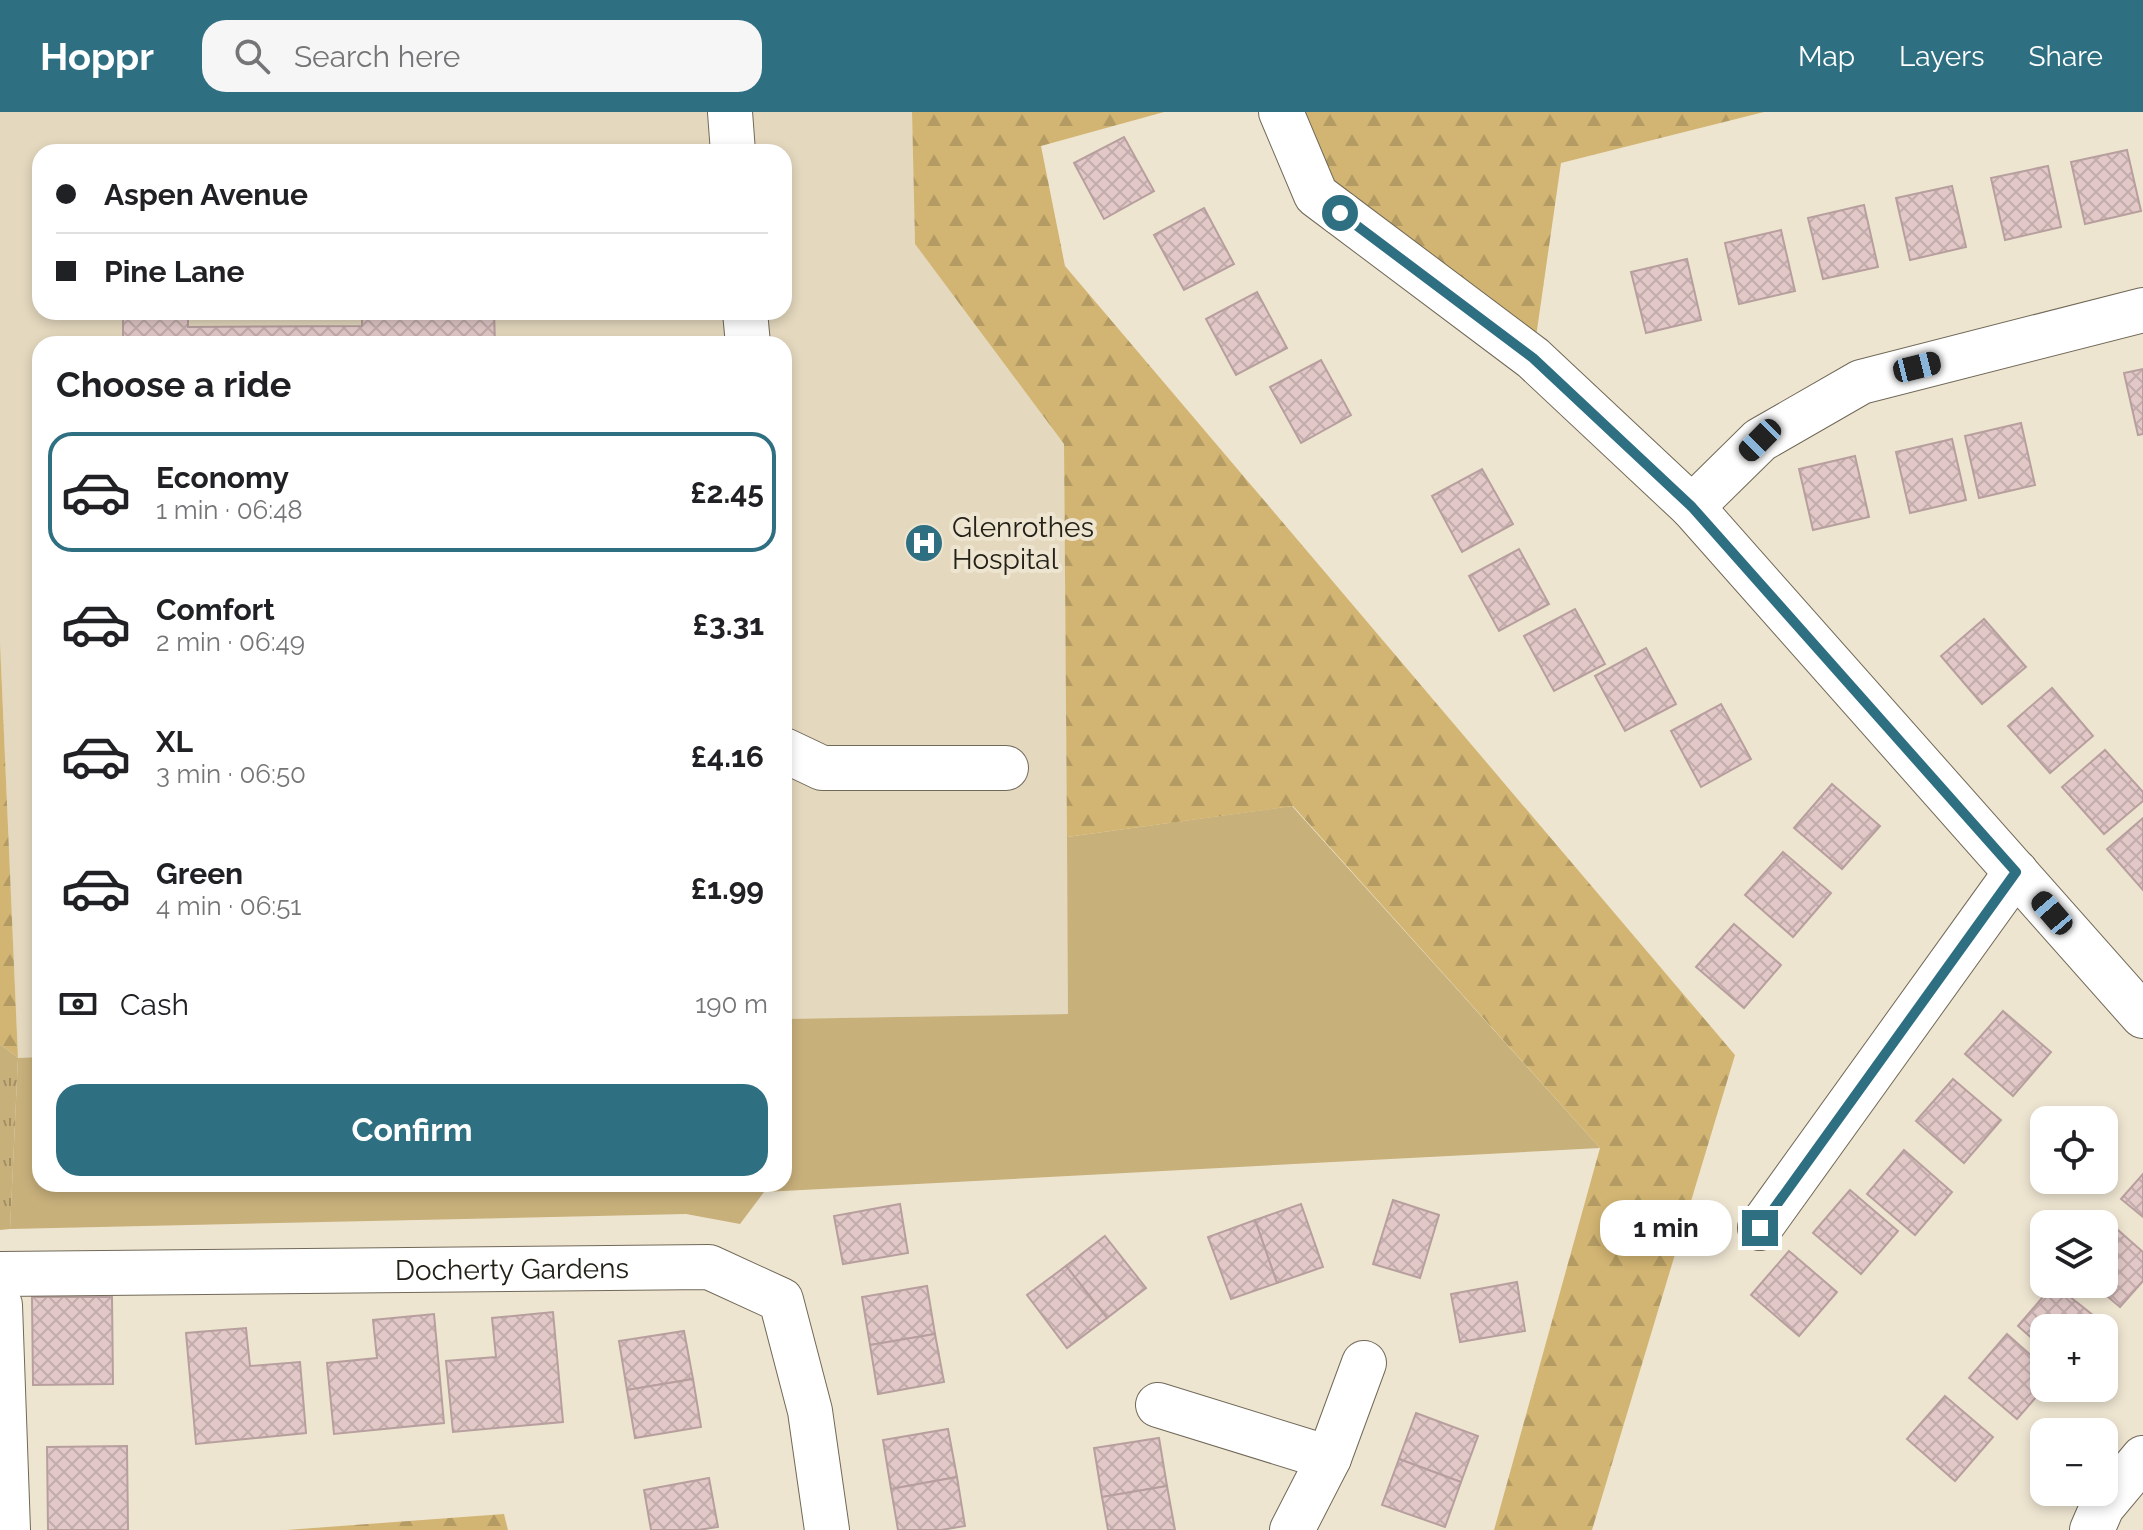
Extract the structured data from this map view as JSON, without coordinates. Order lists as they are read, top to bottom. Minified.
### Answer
{"streets":{"street":["Docherty Gardens"]},"places":{"hospital":["Glenrothes Hospital"]},"page":{"header":"Hoppr","search":"Search here","nav":["Map","Layers","Share"],"banner":["Aspen Avenue","Pine Lane"],"heading":"Choose a ride","list":[{"name":"Economy","note":"1 min · 06:48","value":"£2.45"},{"name":"Comfort","note":"2 min · 06:49","value":"£3.31"},{"name":"XL","note":"3 min · 06:50","value":"£4.16"},{"name":"Green","note":"4 min · 06:51","value":"£1.99"}],"pay":["Cash","190 m"],"buttons":"Confirm","map_buttons":["+","−"],"bubble":"1 min"}}
